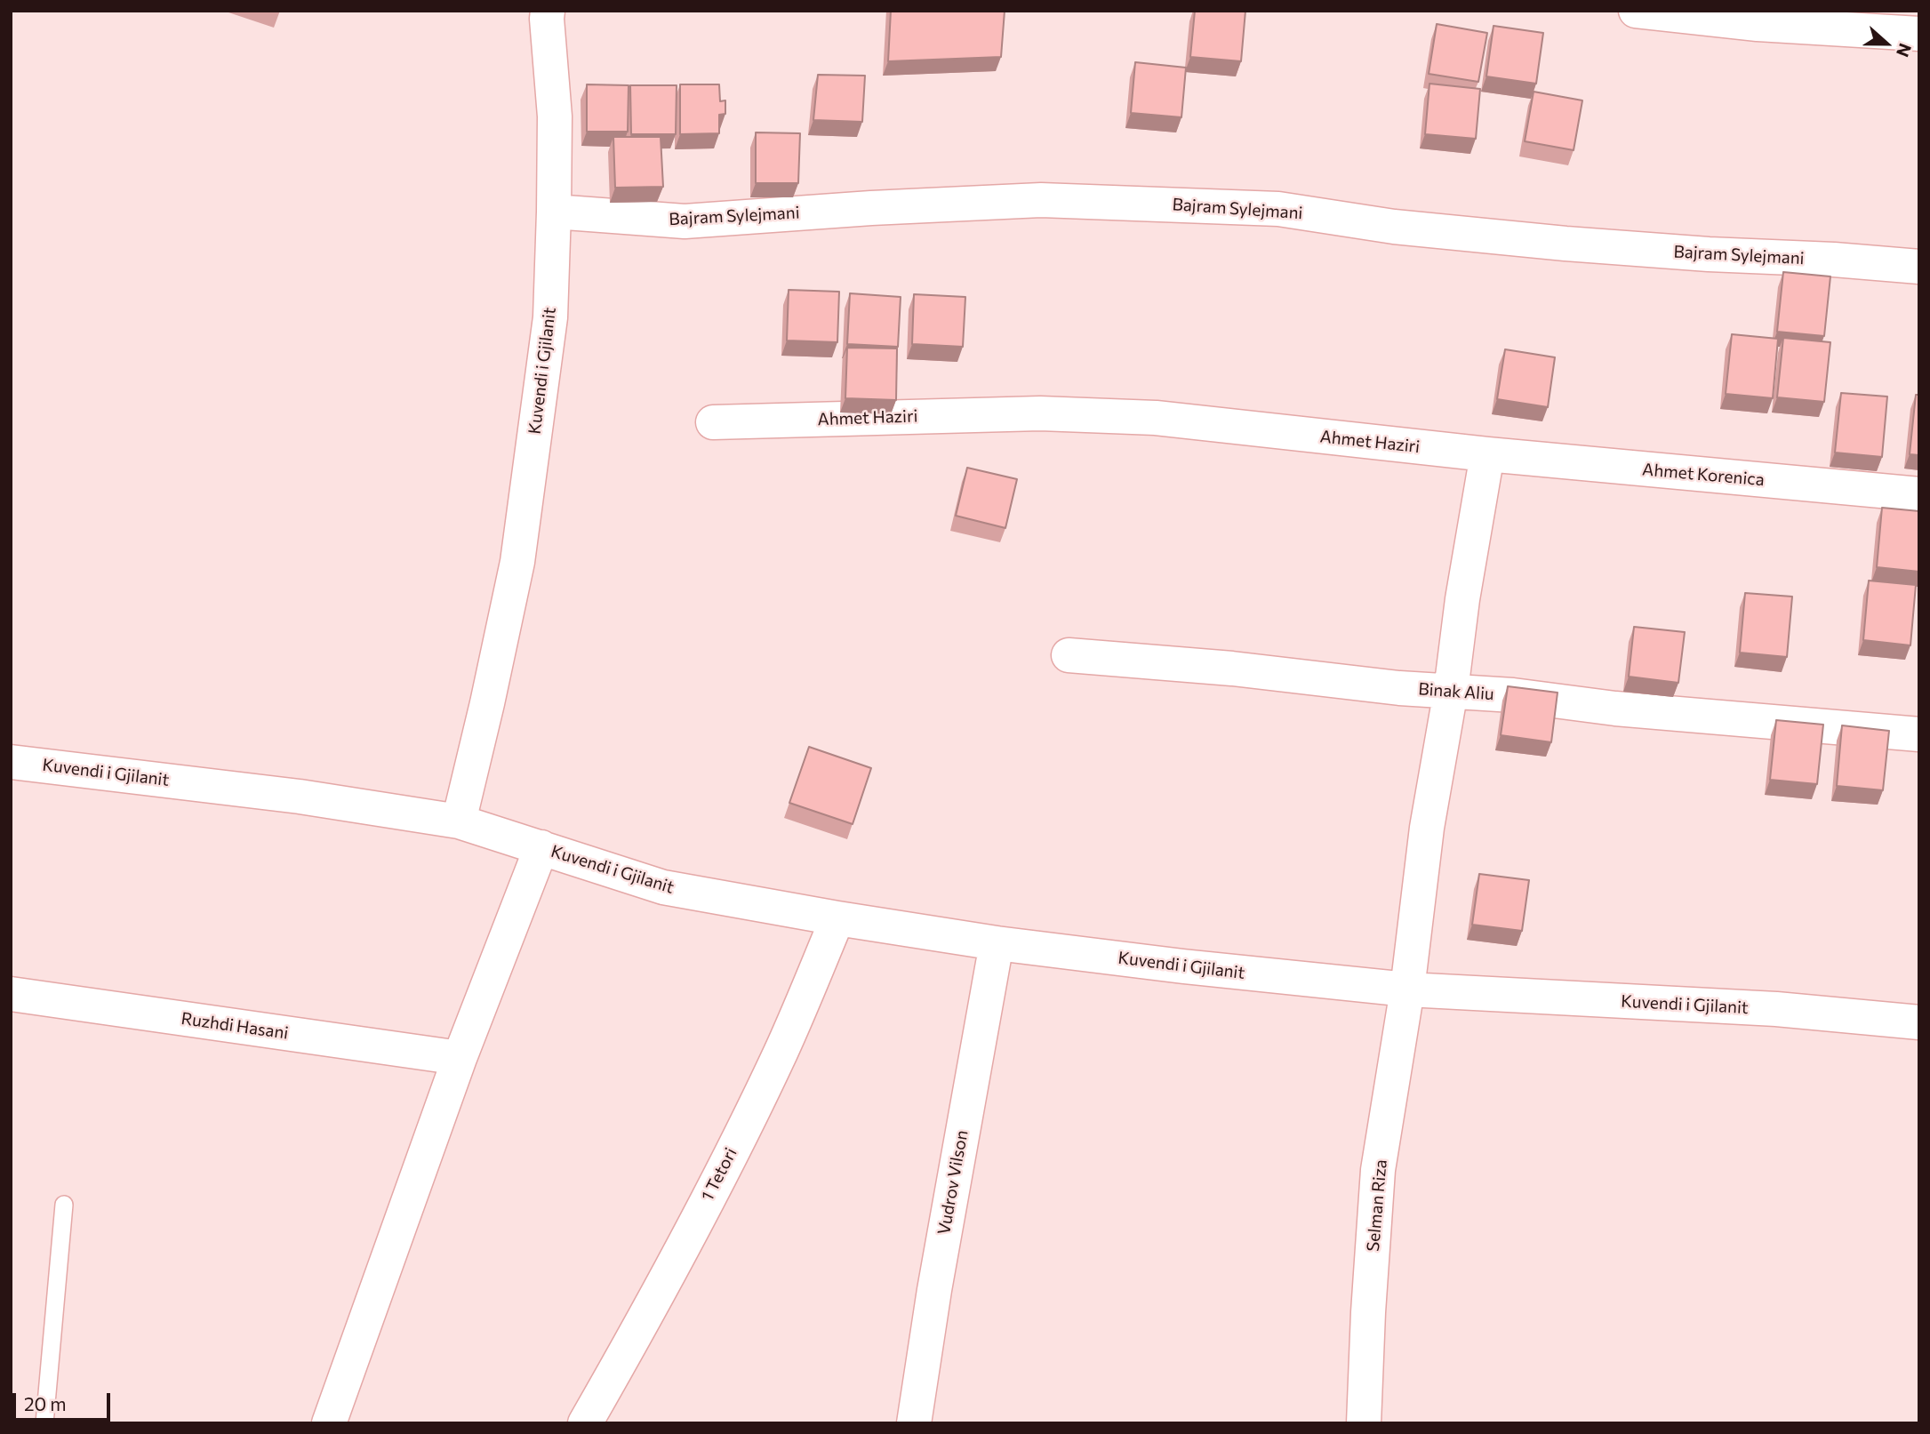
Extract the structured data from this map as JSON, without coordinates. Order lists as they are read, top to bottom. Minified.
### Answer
{"streets":{"street":["Bajram Sylejmani","Kuvendi i Gjilanit","Ahmet Haziri","Ahmet Korenica","Binak Aliu","Ruzhdi Hasani","1 Tetori","Vudrov Vilson","Selman Riza"]},"crossings":[["Bajram Sylejmani","Kuvendi i Gjilanit"],["Kuvendi i Gjilanit","1 Tetori"],["Kuvendi i Gjilanit","Vudrov Vilson"],["Kuvendi i Gjilanit","Selman Riza"],["Ahmet Haziri","Ahmet Korenica"]],"scale_bar":"20 m","north":"right"}
